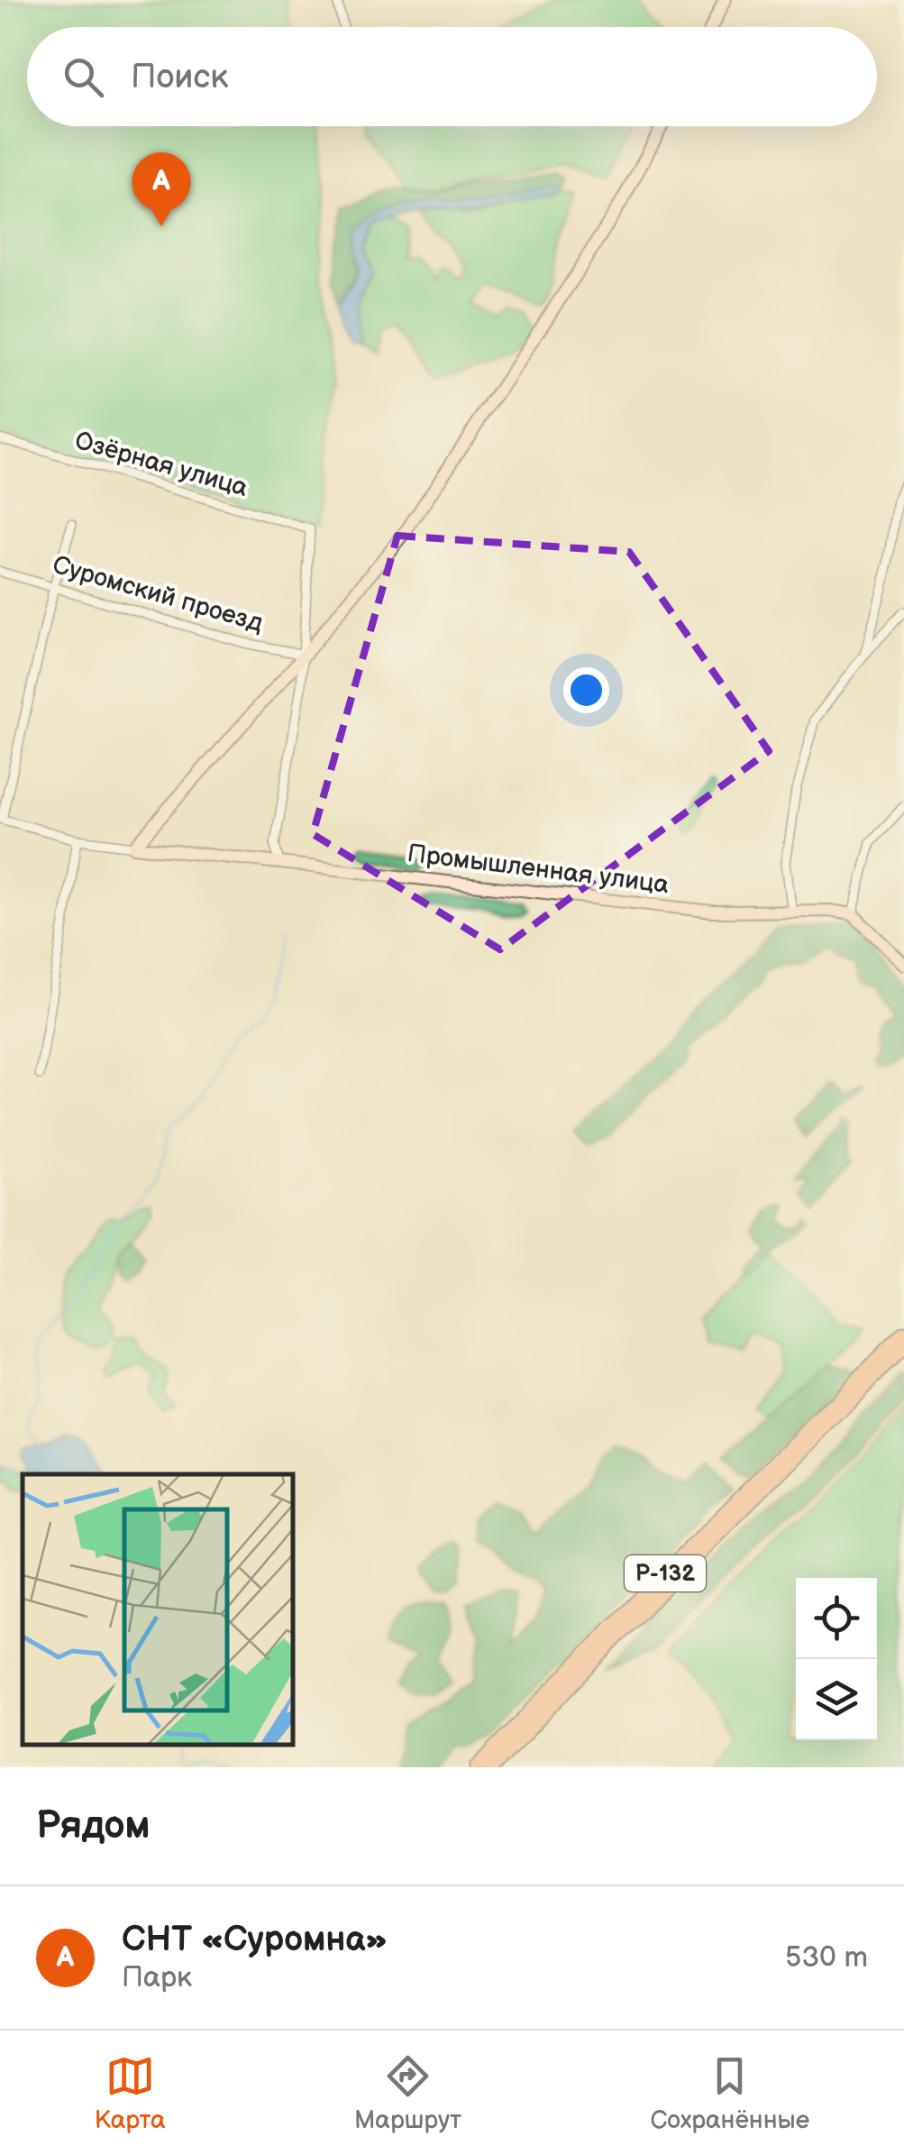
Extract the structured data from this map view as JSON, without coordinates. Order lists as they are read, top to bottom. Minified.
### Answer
{"streets":{"highway":["Р-132"],"street":["Озёрная улица","Суромский проезд","Промышленная улица"]},"crossings":[["Озёрная улица","Суромский проезд"]],"page":{"search":"Поиск","pins":"A","heading":"Рядом","list":[{"mark":"A","name":"СНТ «Суромна»","note":"Парк","value":"530 m"}],"nav":["Карта","Маршрут","Сохранённые"]}}
